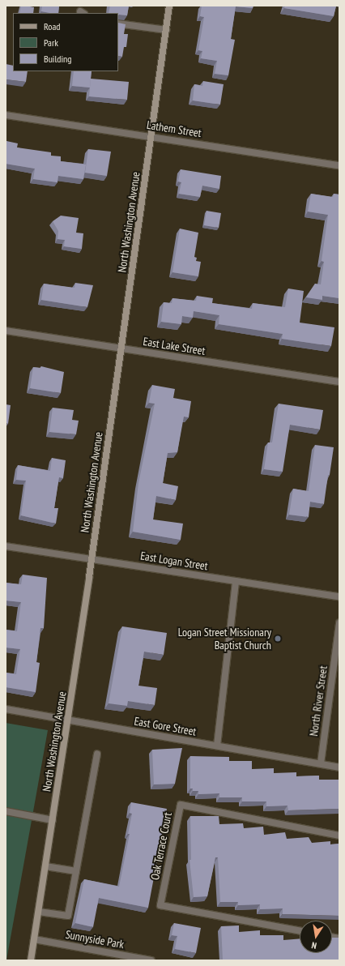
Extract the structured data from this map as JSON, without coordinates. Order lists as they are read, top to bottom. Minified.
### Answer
{"streets":{"main road":["North Washington Avenue"],"street":["Lathem Street","East Lake Street","East Logan Street","North River Street","East Gore Street","Oak Terrace Court","Sunnyside Park"]},"crossings":[["Lathem Street","North Washington Avenue"],["North Washington Avenue","East Lake Street"],["North Washington Avenue","East Logan Street"],["North Washington Avenue","East Gore Street"],["North Washington Avenue","Sunnyside Park"],["North River Street","East Gore Street"]],"places":["Logan Street Missionary Baptist Church"],"legend":["Road","Park","Building"],"north":"bottom"}
